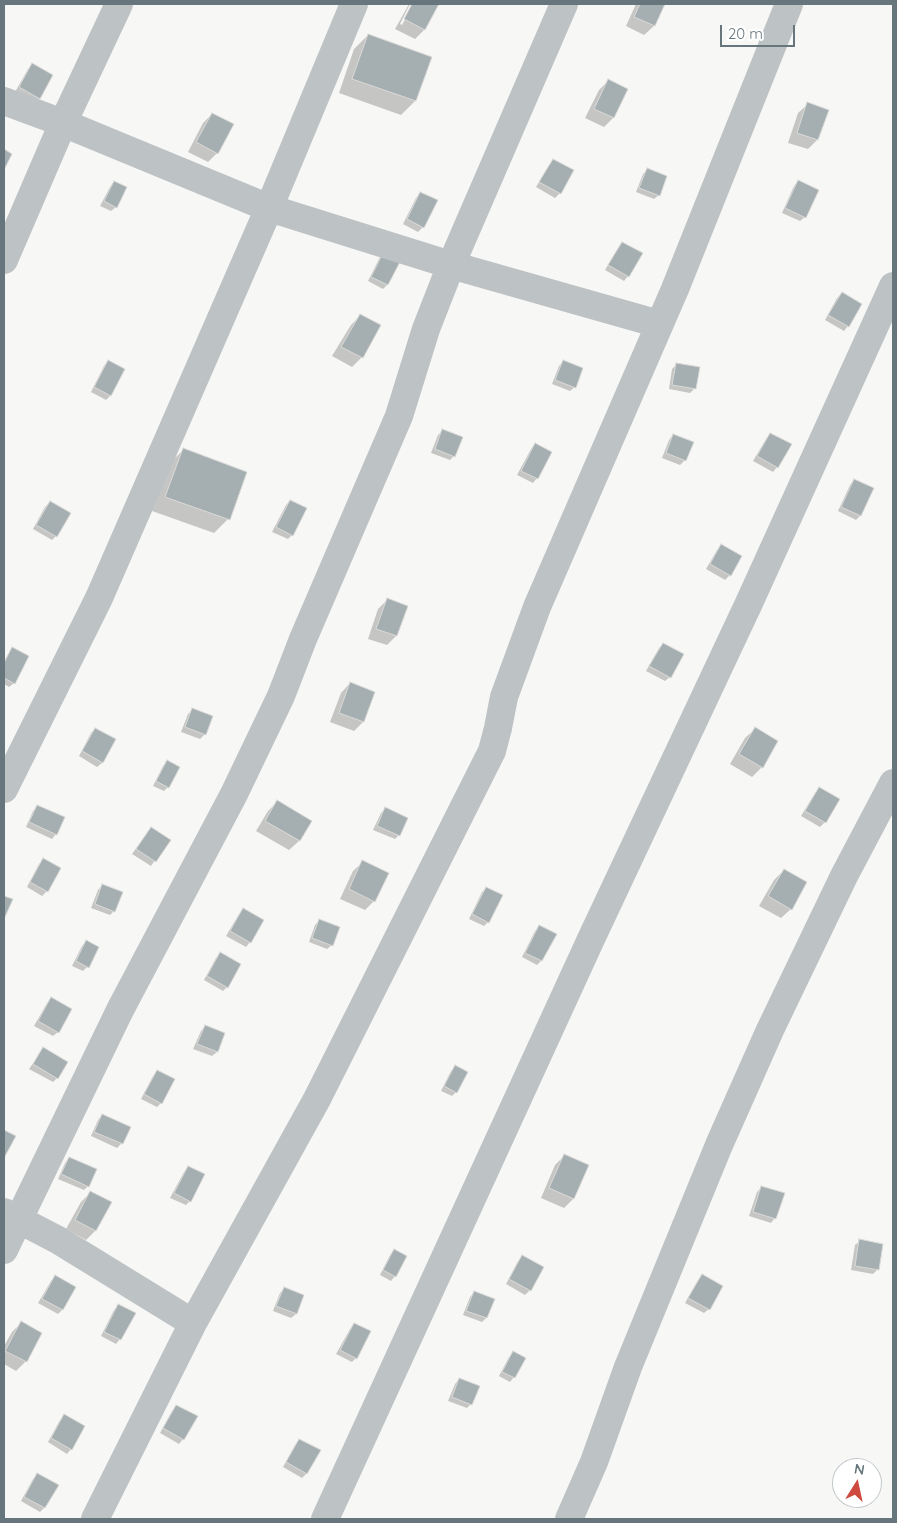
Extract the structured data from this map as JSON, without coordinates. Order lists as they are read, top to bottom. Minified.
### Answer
{"scale_bar":"20 m","north":"top"}
